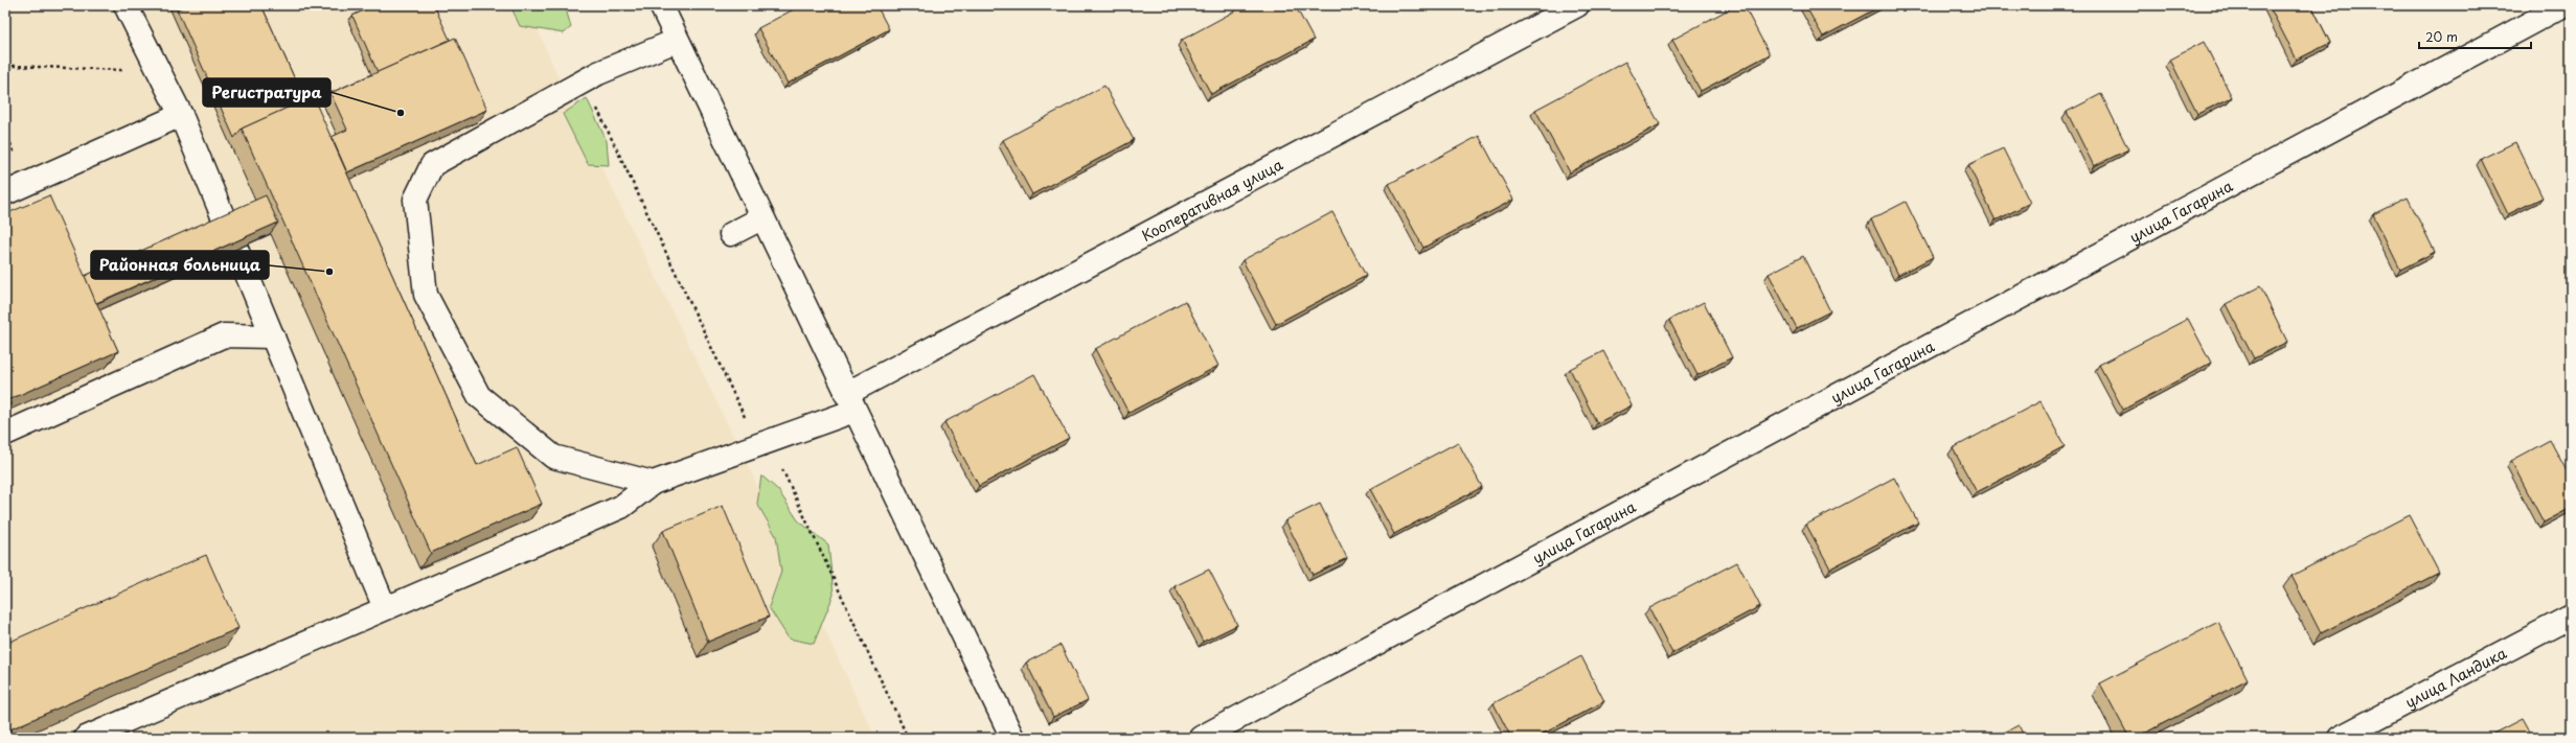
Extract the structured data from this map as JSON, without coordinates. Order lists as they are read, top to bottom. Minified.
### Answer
{"streets":{"street":["Кооперативная улица","улица Гагарина","улица Ландика"]},"places":["Регистратура","Районная больница"],"scale_bar":"20 m"}
